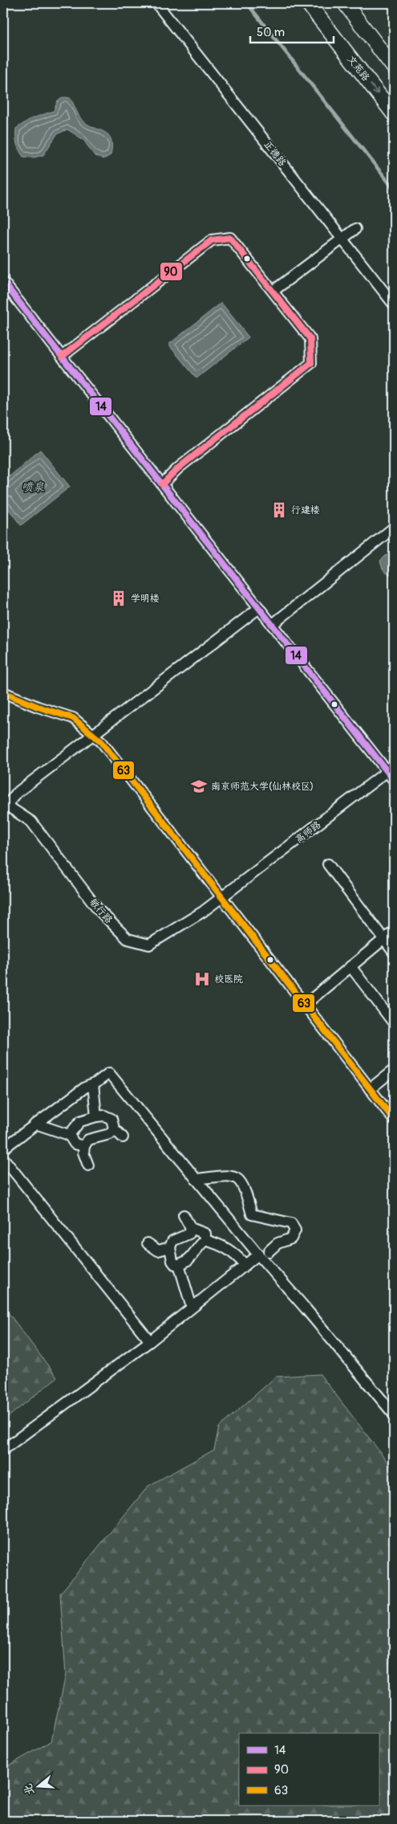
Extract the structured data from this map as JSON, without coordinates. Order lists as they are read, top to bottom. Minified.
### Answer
{"streets":{"main road":["文苑路"],"street":["正德路","高师路","敏行路"]},"crossings":[["高师路","敏行路"]],"water":["喷泉"],"places":{"building":["行建楼","学明楼"],"school or university":["南京师范大学(仙林校区)"],"hospital":["校医院"]},"lines":["transit line 90","transit line 14","transit line 63"],"legend":["14","90","63"],"scale_bar":"50 m","north":"left"}
